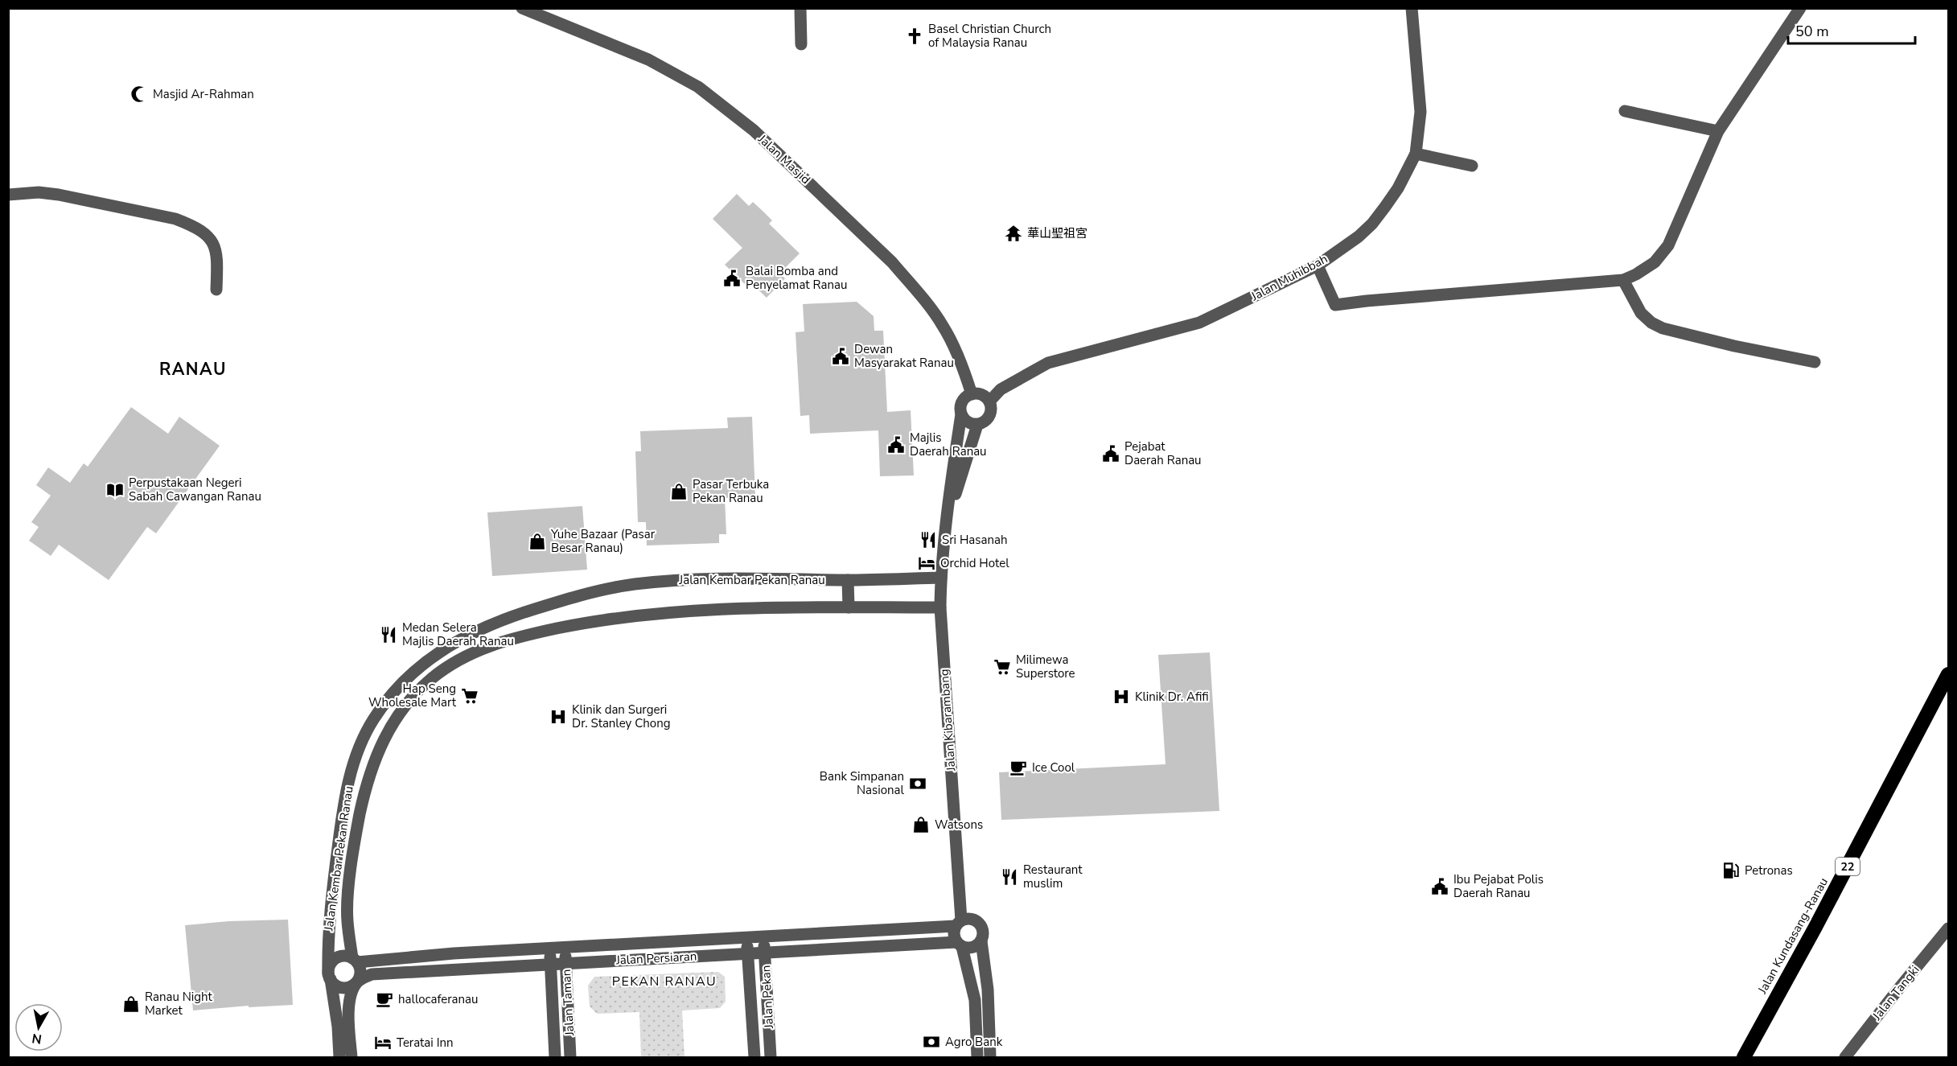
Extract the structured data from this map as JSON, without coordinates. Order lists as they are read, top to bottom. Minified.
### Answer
{"streets":{"highway":["22","Jalan Kundasang-Ranau"],"street":["Jalan Masjid","Jalan Muhibbah","Jalan Kembar Pekan Ranau","Jalan Kibarambang","Jalan Persiaran","Jalan Tangki","Jalan Pekan","Jalan Taman"]},"crossings":[["Jalan Masjid","Jalan Muhibbah"],["Jalan Masjid","Jalan Kibarambang"],["Jalan Muhibbah","Jalan Kibarambang"],["Jalan Kembar Pekan Ranau","Jalan Kibarambang"],["Jalan Kembar Pekan Ranau","Jalan Persiaran"],["Jalan Kibarambang","Jalan Persiaran"],["Jalan Persiaran","Jalan Pekan"],["Jalan Persiaran","Jalan Taman"]],"districts":["RANAU","PEKAN RANAU"],"places":{"church":["Basel Christian Church of Malaysia Ranau"],"mosque":["Masjid Ar-Rahman"],"temple":["華山聖祖宮"],"public building":["Balai Bomba and Penyelamat Ranau","Dewan Masyarakat Ranau","Majlis Daerah Ranau","Pejabat Daerah Ranau","Ibu Pejabat Polis Daerah Ranau"],"library":["Perpustakaan Negeri Sabah Cawangan Ranau"],"shop":["Pasar Terbuka Pekan Ranau","Yuhe Bazaar (Pasar Besar Ranau)","Watsons","Ranau Night Market"],"restaurant":["Sri Hasanah","Medan Selera Majlis Daerah Ranau","Restaurant muslim"],"hotel":["Orchid Hotel","Teratai Inn"],"supermarket":["Milimewa Superstore","Hap Seng Wholesale Mart"],"hospital":["Klinik Dr. Afifi","Klinik dan Surgeri Dr. Stanley Chong"],"cafe":["Ice Cool","hallocaferanau"],"bank":["Bank Simpanan Nasional","Agro Bank"],"fuel station":["Petronas"]},"scale_bar":"50 m","north":"bottom"}
